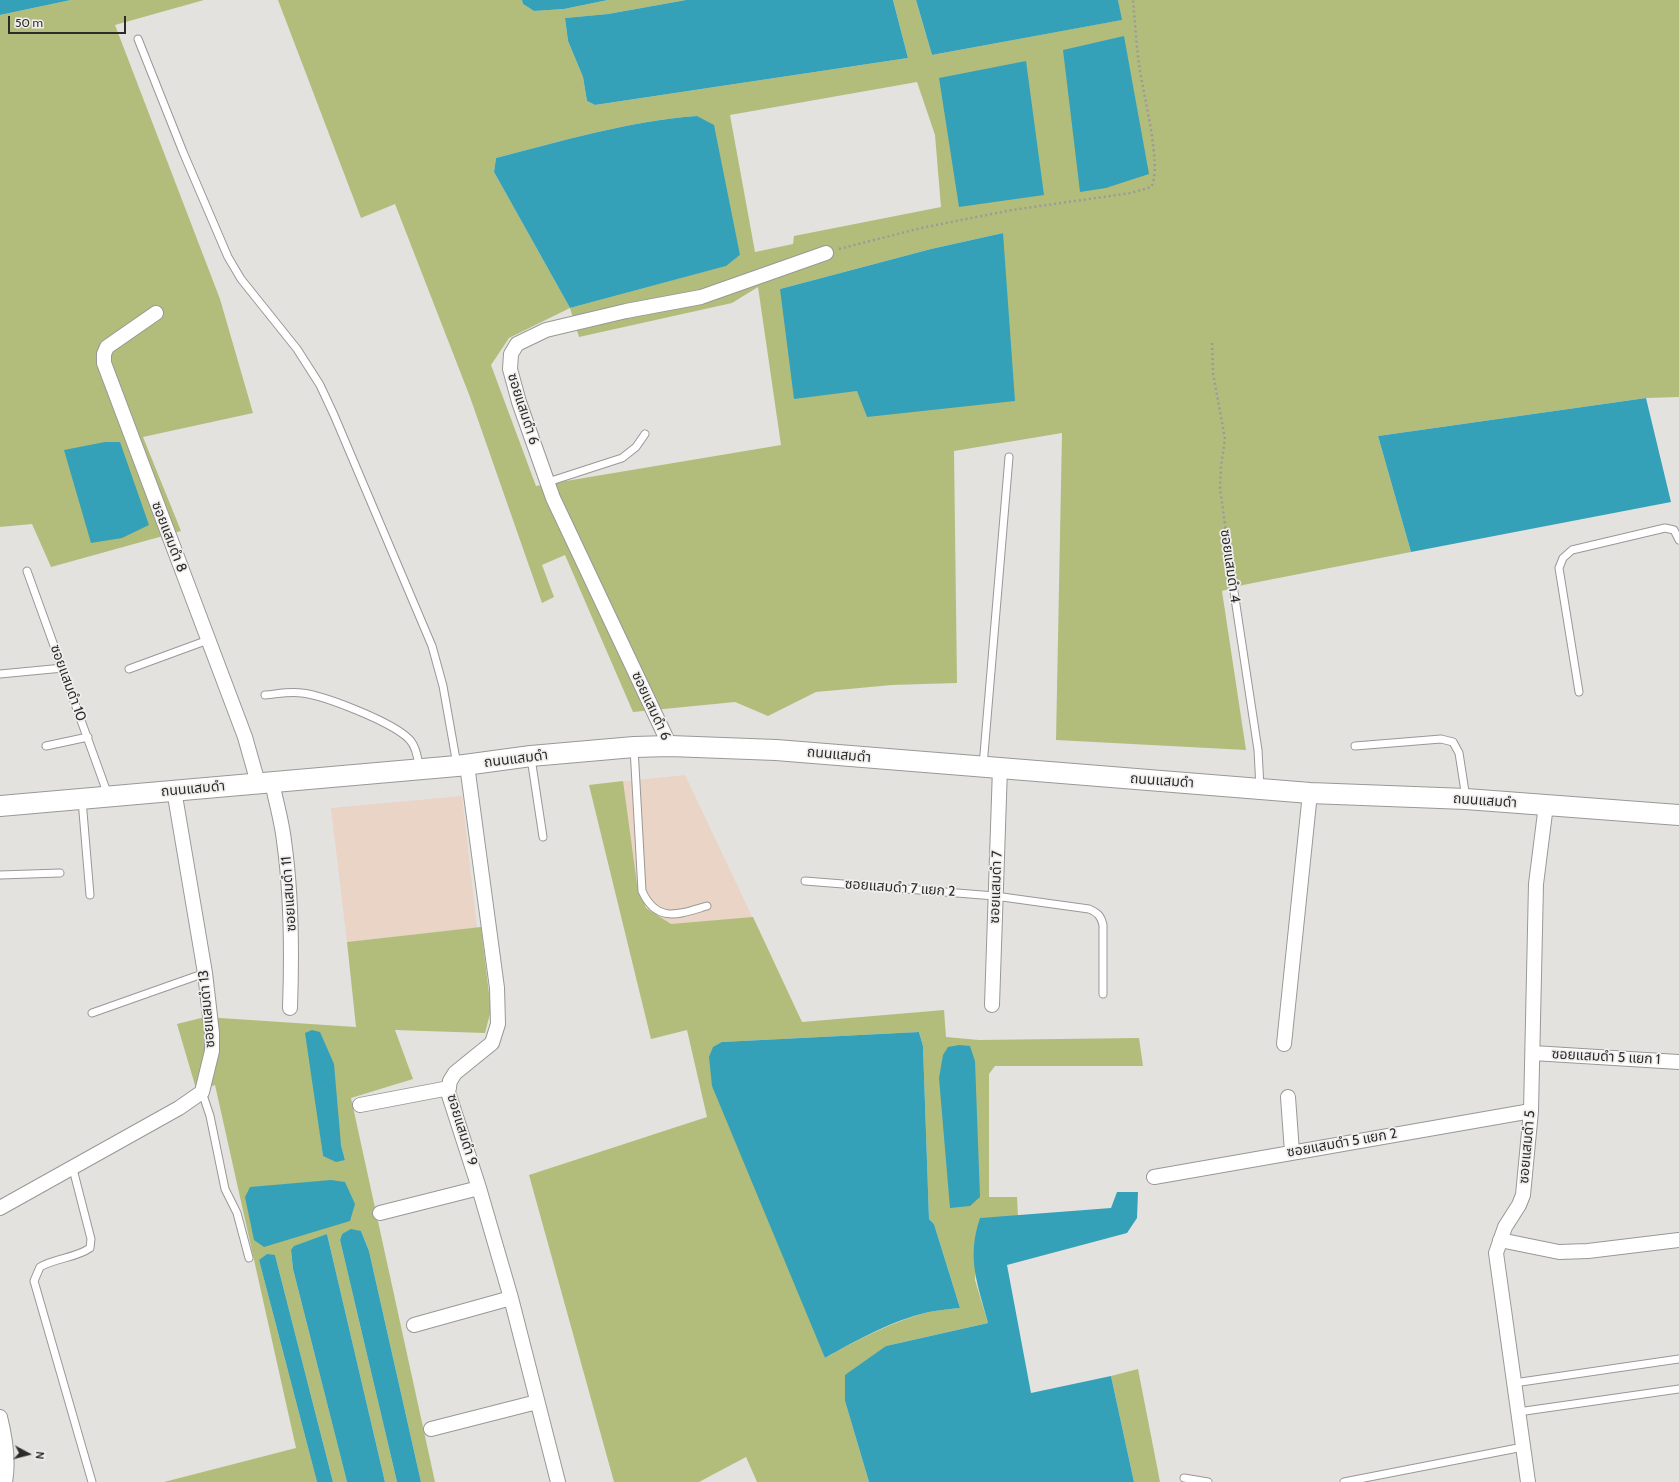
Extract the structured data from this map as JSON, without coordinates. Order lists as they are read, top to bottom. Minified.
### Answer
{"streets":{"street":["ซอยแสมดำ 6","ซอยแสมดำ 8","ถนนแสมดำ","ซอยแสมดำ 7","ซอยแสมดำ 11","ซอยแสมดำ 13","ซอยแสมดำ 5 แยก 1","ซอยแสมดำ 9","ซอยแสมดำ 5 แยก 2","ซอยแสมดำ 5"],"lane":["ซอยแสมดำ 4","ซอยแสมดำ 10","ซอยแสมดำ 7 แยก 2"]},"crossings":[["ซอยแสมดำ 6","ถนนแสมดำ"],["ซอยแสมดำ 8","ถนนแสมดำ"],["ซอยแสมดำ 8","ซอยแสมดำ 11"],["ซอยแสมดำ 4","ถนนแสมดำ"],["ซอยแสมดำ 10","ถนนแสมดำ"],["ถนนแสมดำ","ซอยแสมดำ 7"],["ถนนแสมดำ","ซอยแสมดำ 11"],["ถนนแสมดำ","ซอยแสมดำ 13"],["ถนนแสมดำ","ซอยแสมดำ 9"],["ถนนแสมดำ","ซอยแสมดำ 5"],["ซอยแสมดำ 7","ซอยแสมดำ 7 แยก 2"],["ซอยแสมดำ 5 แยก 1","ซอยแสมดำ 5"],["ซอยแสมดำ 5 แยก 2","ซอยแสมดำ 5"]],"scale_bar":"50 m","north":"right"}
